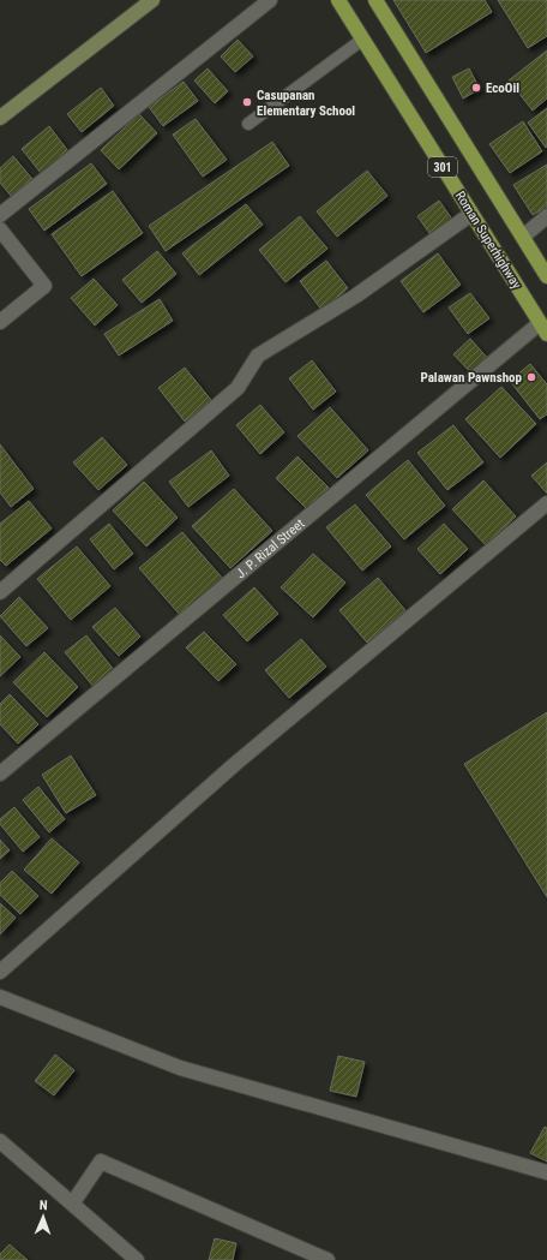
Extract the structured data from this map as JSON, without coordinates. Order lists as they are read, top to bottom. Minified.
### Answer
{"streets":{"main road":["301","Roman Superhighway"],"street":["J. P. Rizal Street"]},"crossings":[["Roman Superhighway","J. P. Rizal Street"]],"places":["EcoOil","Casupanan Elementary School","Palawan Pawnshop"],"north":"top"}
